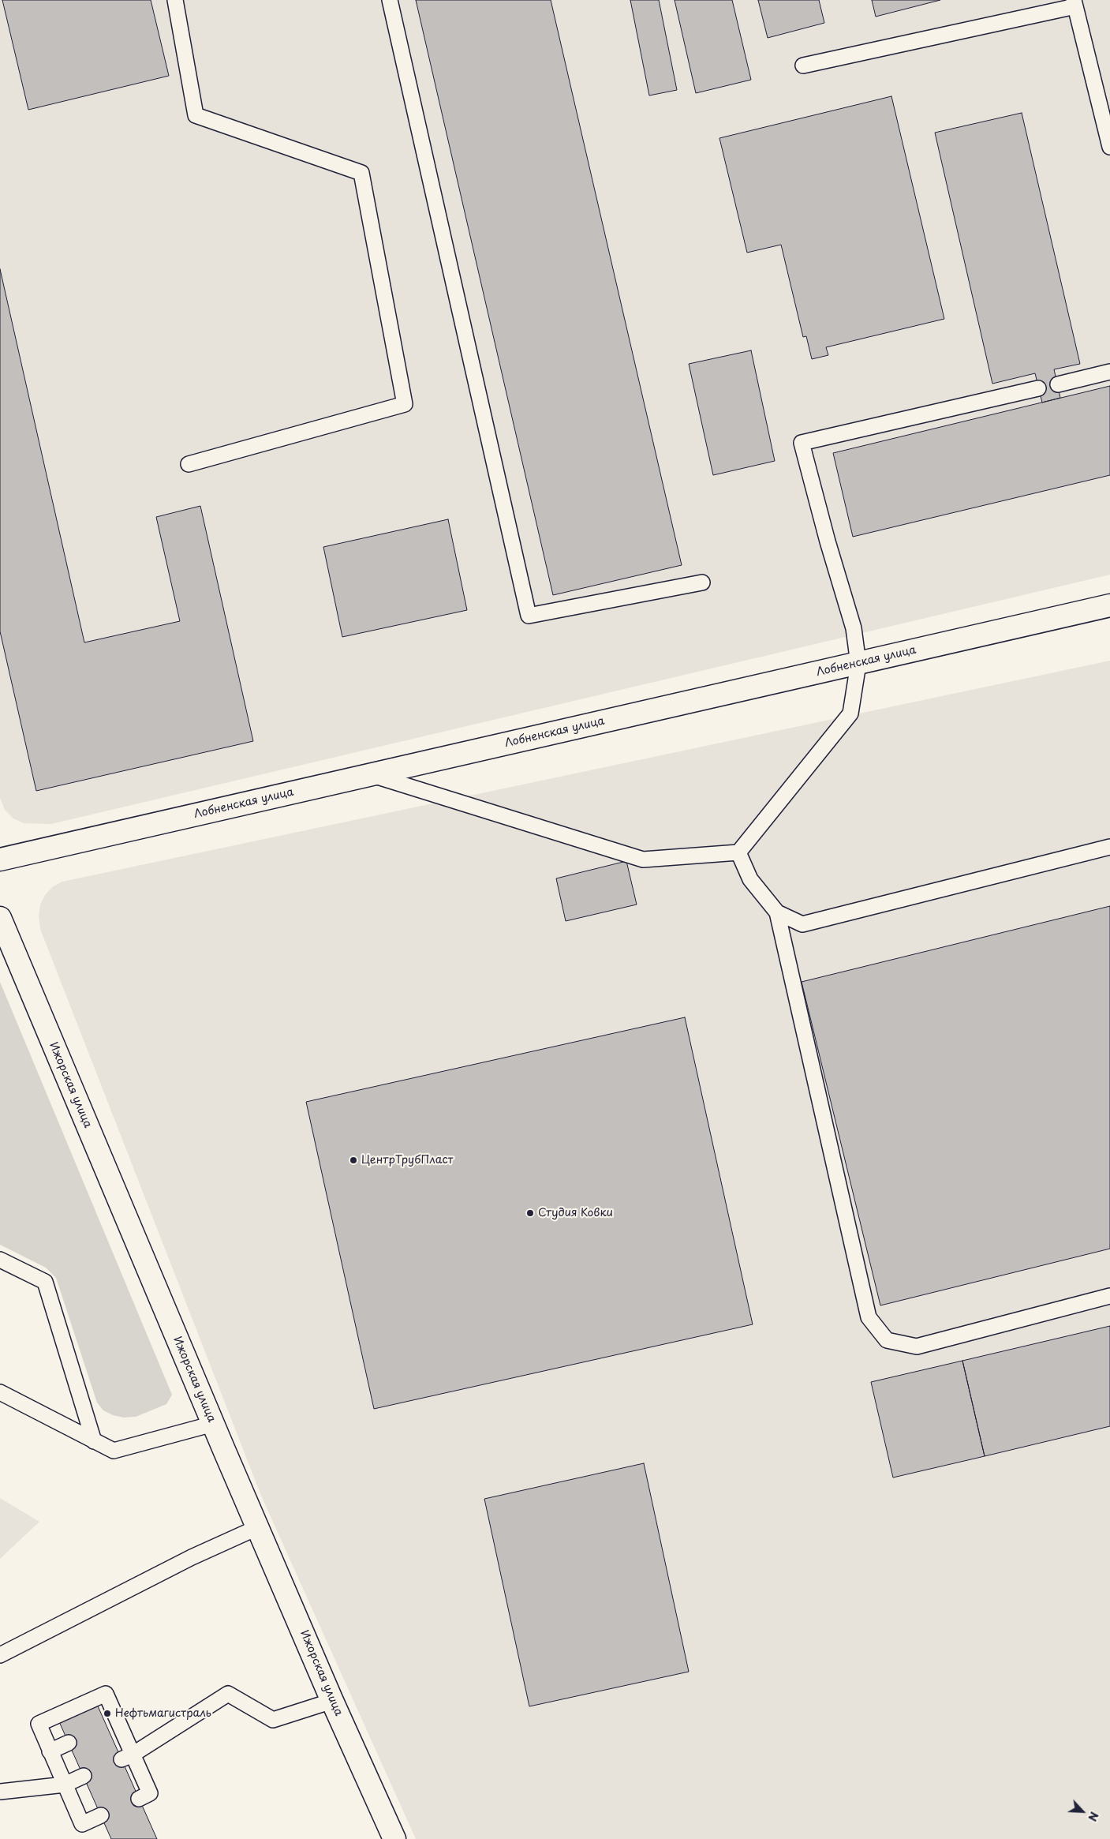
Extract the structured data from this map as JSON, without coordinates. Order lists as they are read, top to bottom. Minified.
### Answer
{"streets":{"street":["Лобненская улица","Ижорская улица"]},"places":["ЦентрТрубПласт","Студия Ковки","Нефтьмагистраль"],"north":"bottom right"}
